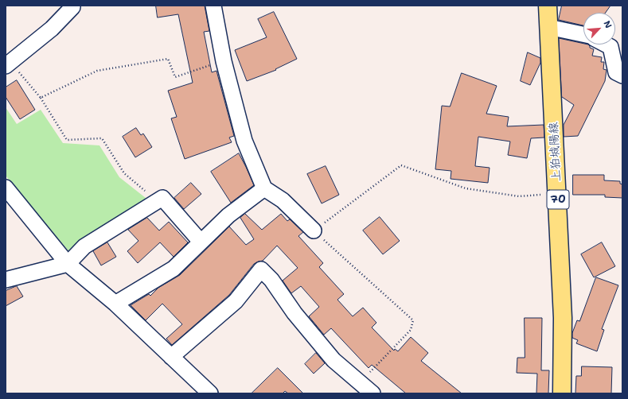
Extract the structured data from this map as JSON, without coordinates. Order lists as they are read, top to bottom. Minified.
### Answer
{"streets":{"main road":["上狛城陽線","70"]},"north":"top right"}
